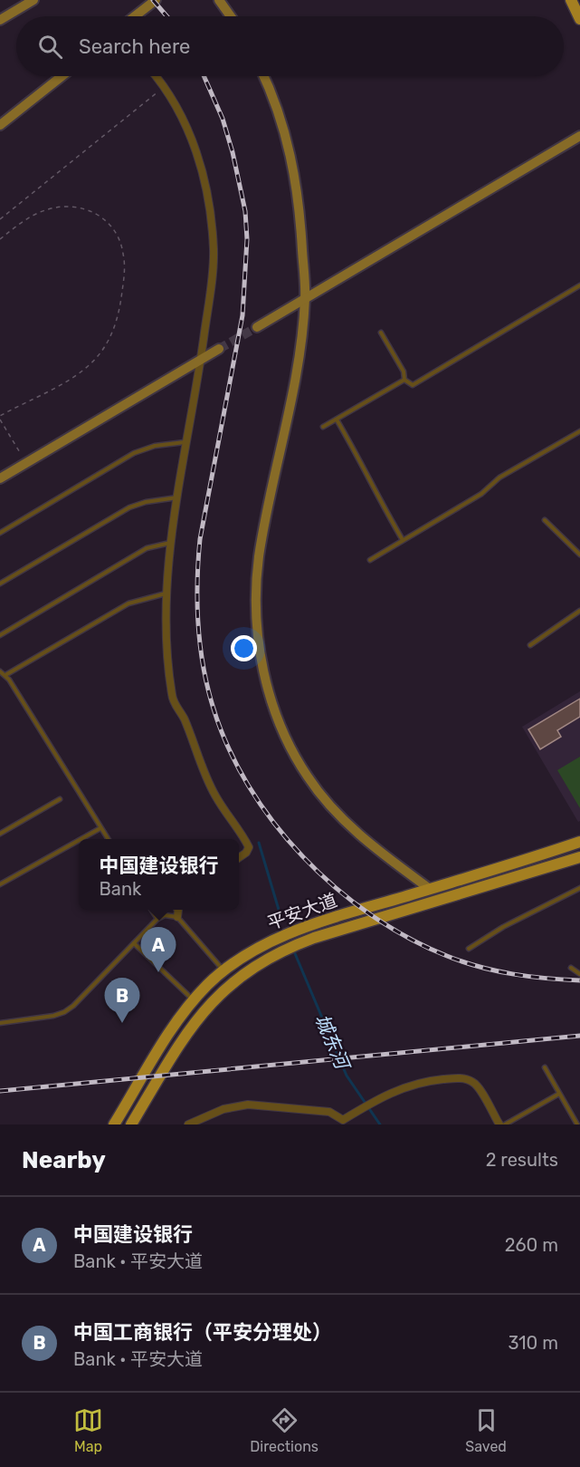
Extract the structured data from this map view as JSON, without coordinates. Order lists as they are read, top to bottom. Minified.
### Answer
{"streets":{"main road":["平安大道"]},"water":["城东河"],"page":{"search":"Search here","popup":["中国建设银行","Bank"],"pins":["A","B"],"heading":["Nearby","2 results"],"list":[{"mark":"A","name":"中国建设银行","note":"Bank · 平安大道","value":"260 m"},{"mark":"B","name":"中国工商银行（平安分理处）","note":"Bank · 平安大道","value":"310 m"}],"nav":["Map","Directions","Saved"]}}
